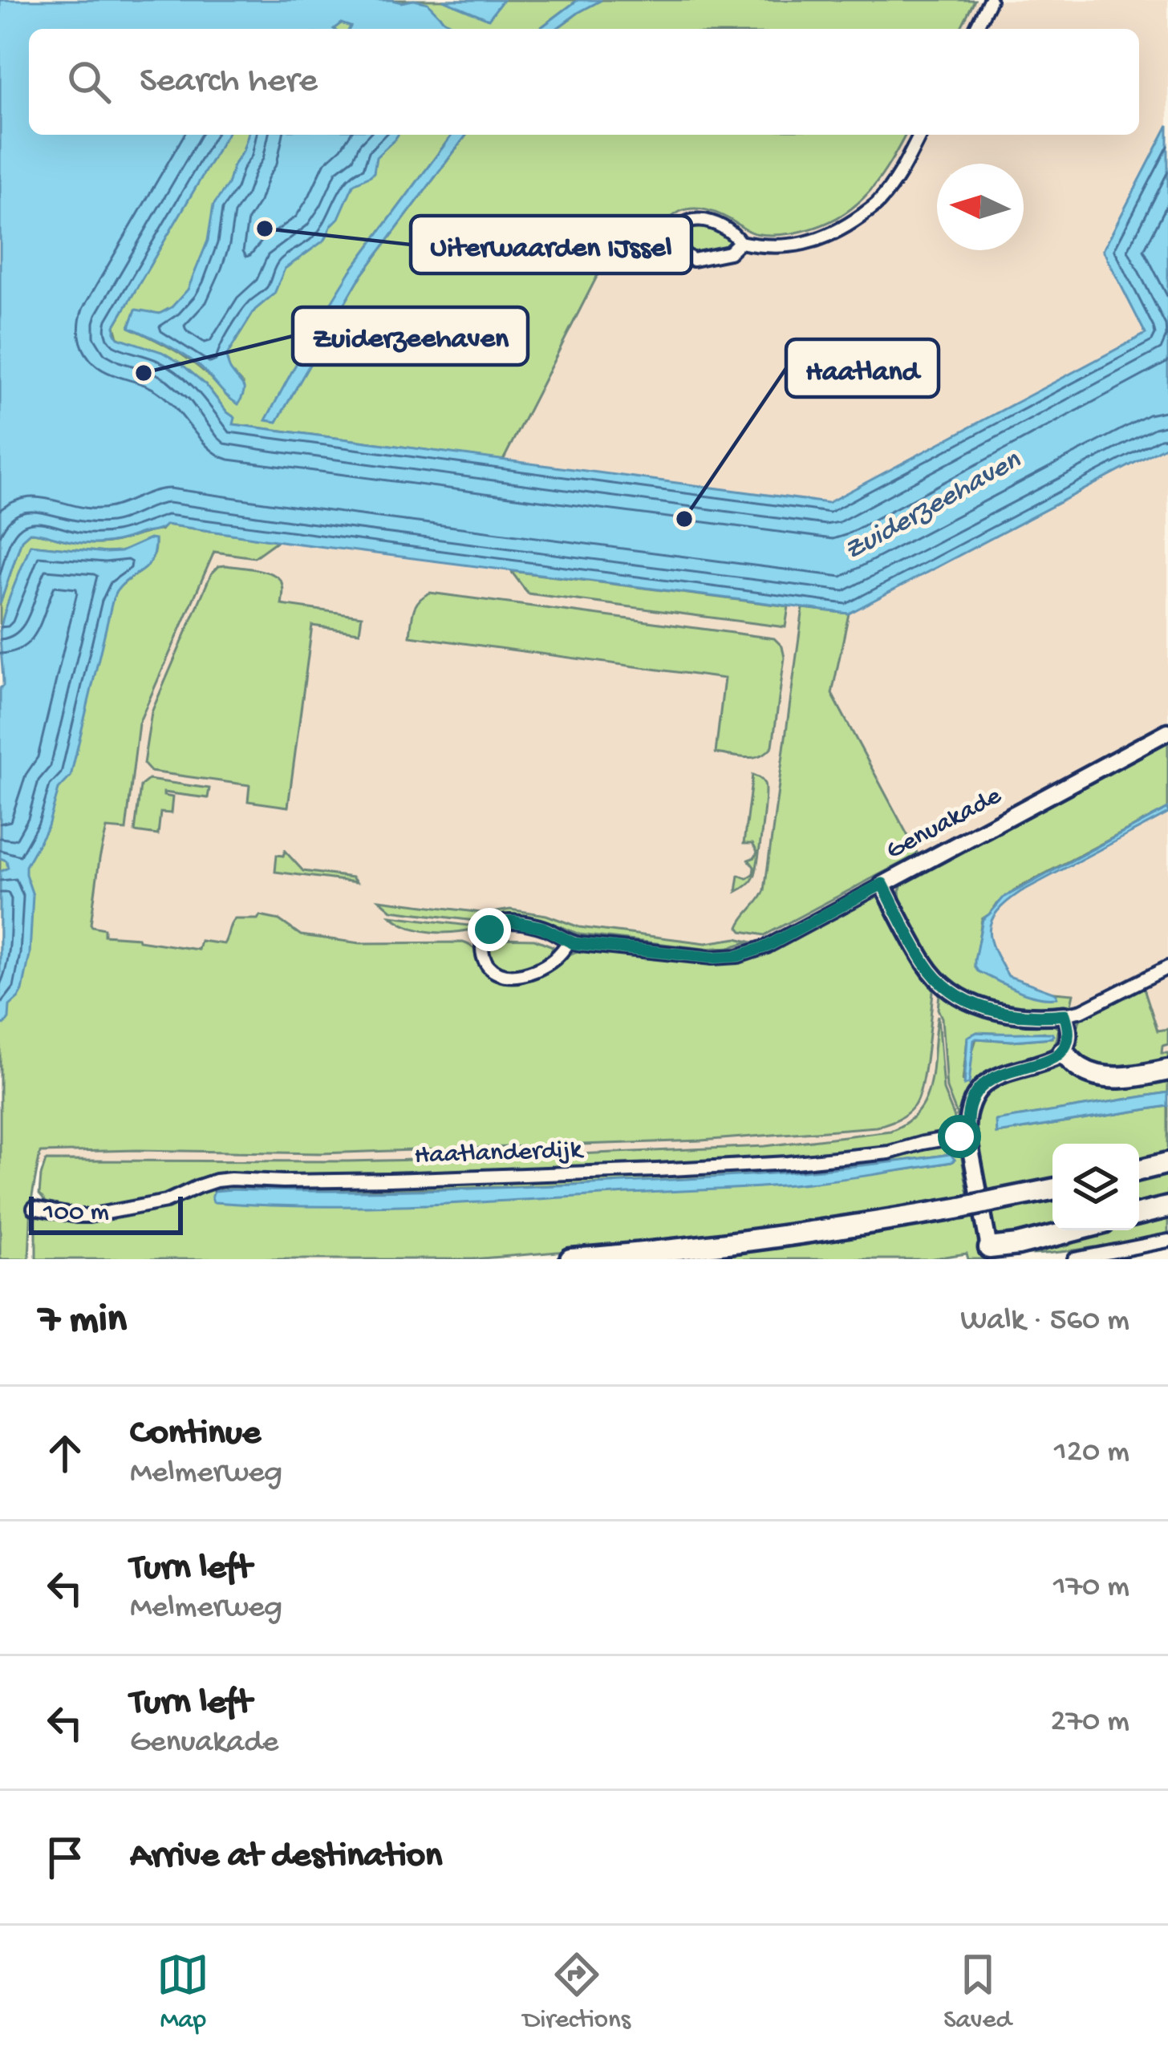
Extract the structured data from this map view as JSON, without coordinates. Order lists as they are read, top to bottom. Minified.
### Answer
{"streets":{"street":["Genuakade","Haatlanderdijk"]},"water":["Zuiderzeehaven"],"places":["Uiterwaarden IJssel","Zuiderzeehaven","Haatland"],"scale_bar":"100 m","north":"left","page":{"search":"Search here","scale":"100 m","heading":["7 min","Walk · 560 m"],"list":[["Continue","Melmerweg","120 m"],["Turn left","Melmerweg","170 m"],["Turn left","Genuakade","270 m"],"Arrive at destination"],"nav":["Map","Directions","Saved"]}}
